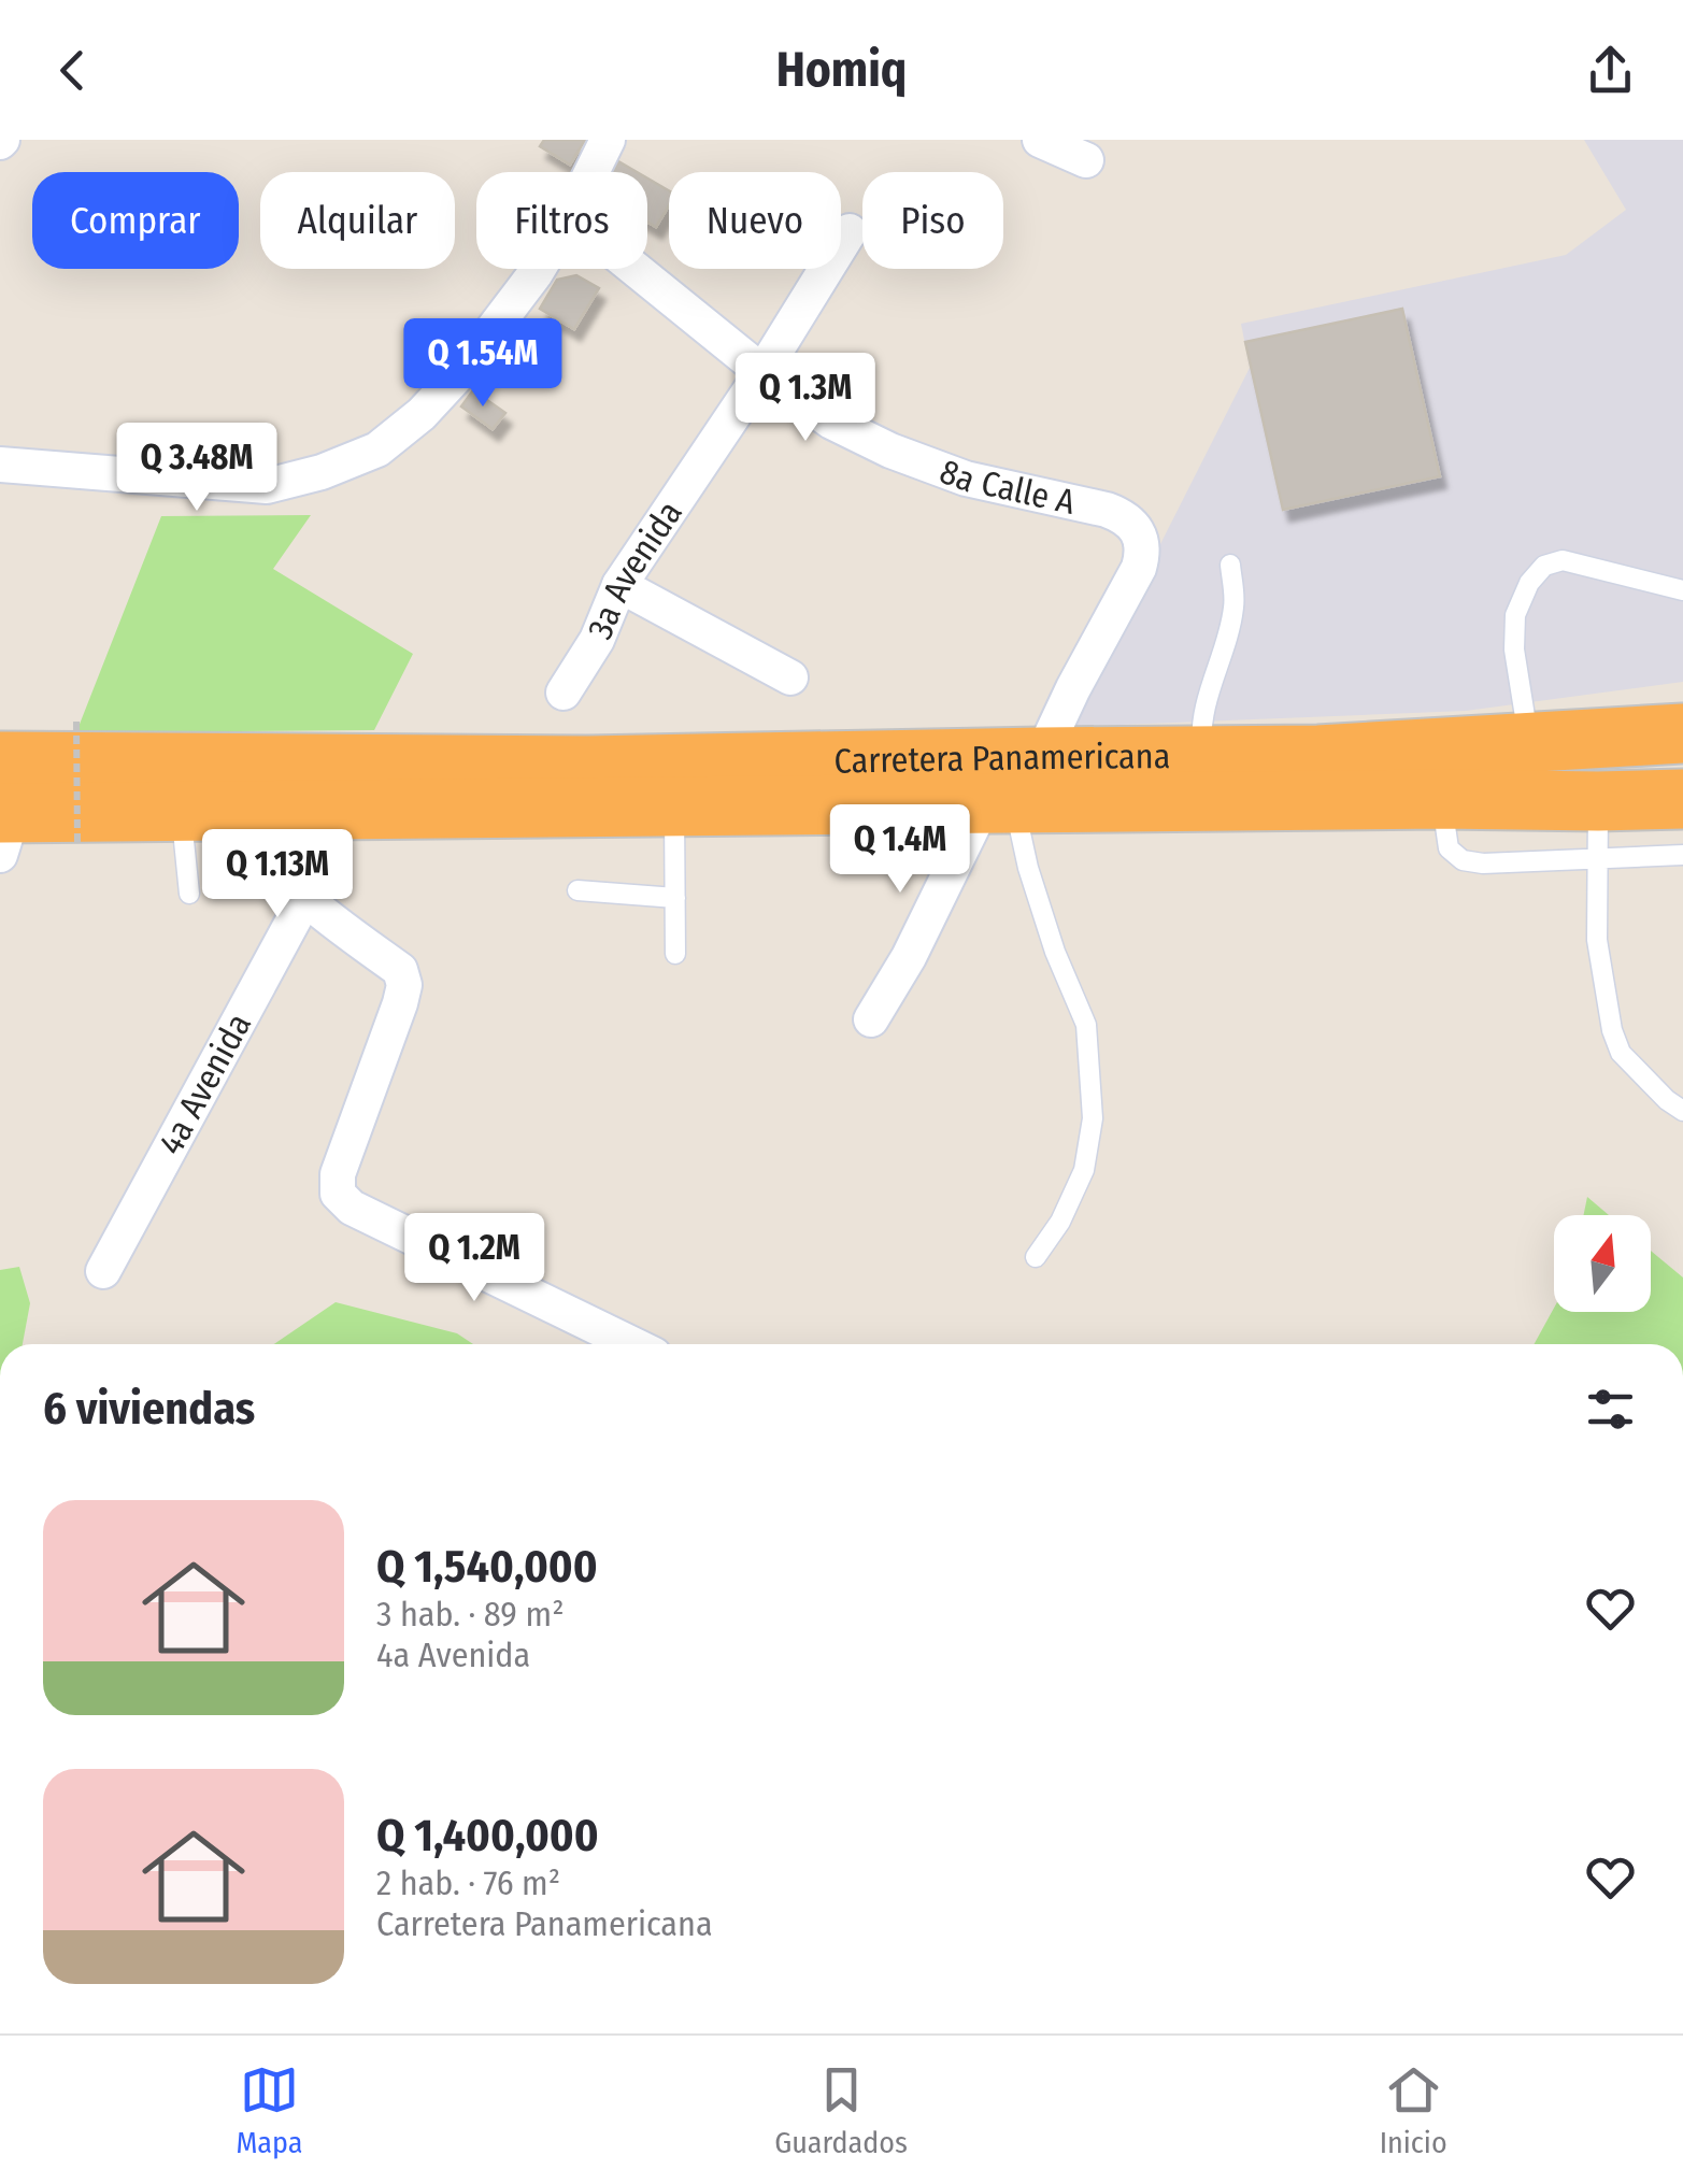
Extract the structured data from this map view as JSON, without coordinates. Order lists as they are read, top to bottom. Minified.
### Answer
{"streets":{"highway":["Carretera Panamericana"],"street":["8a Calle A","3a Avenida","4a Avenida"]},"crossings":[["8a Calle A","3a Avenida"],["8a Calle A","Carretera Panamericana"]],"north":"top","page":{"header":"Homiq","chip":["Comprar","Alquilar","Filtros","Nuevo","Piso"],"price":["Q 1.54M","Q 1.3M","Q 3.48M","Q 1.4M","Q 1.13M","Q 1.2M"],"heading":"6 viviendas","list":[{"name":"Q 1,540,000","note":"3 hab. · 89 m² · 4a Avenida"},{"name":"Q 1,400,000","note":"2 hab. · 76 m² · Carretera Panamericana"}],"tabs":["Mapa","Guardados","Inicio"]}}
